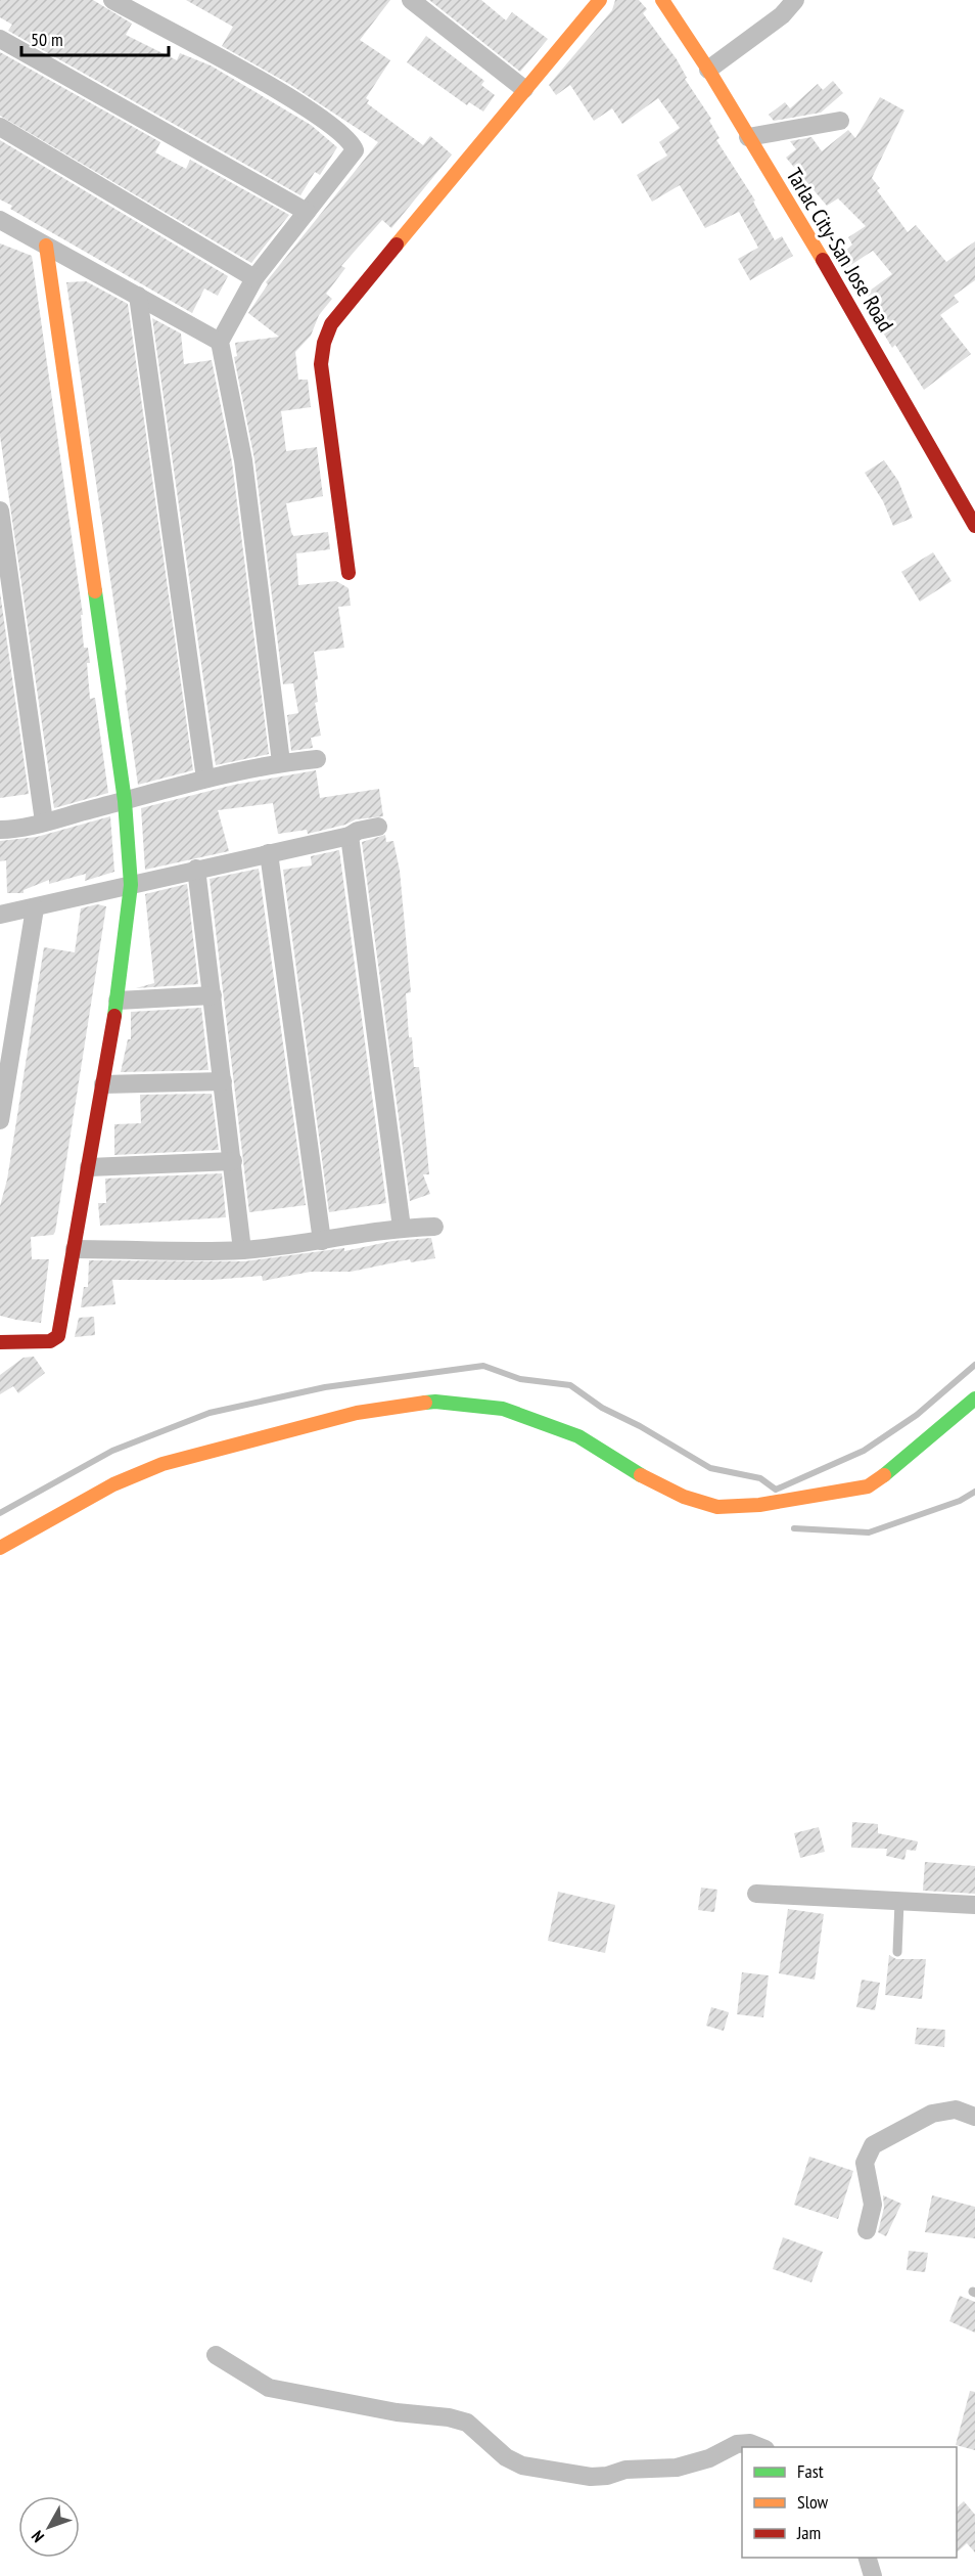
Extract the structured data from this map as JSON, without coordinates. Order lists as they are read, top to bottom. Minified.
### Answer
{"streets":{"street":["Tarlac City-San Jose Road"]},"legend":["Fast","Slow","Jam"],"scale_bar":"50 m","north":"bottom left"}
